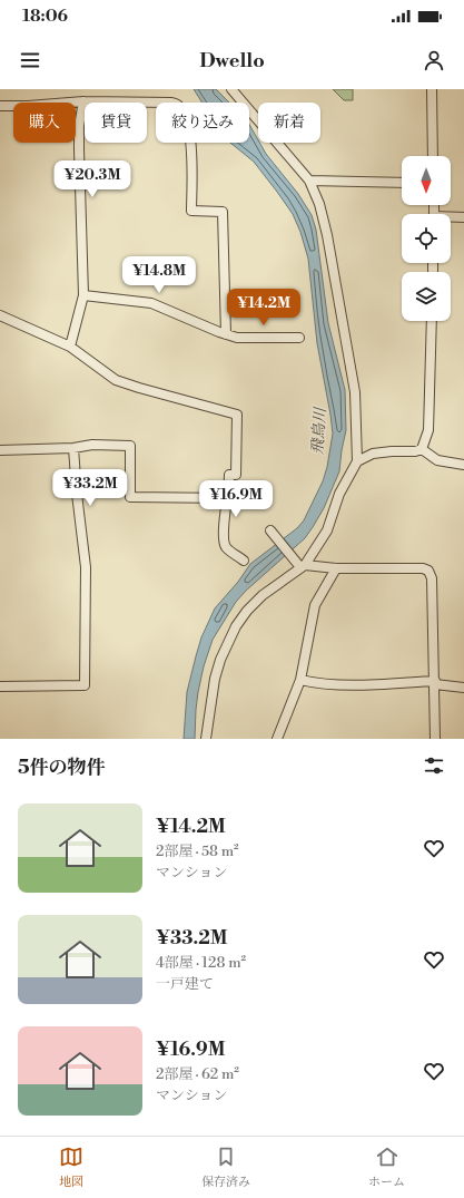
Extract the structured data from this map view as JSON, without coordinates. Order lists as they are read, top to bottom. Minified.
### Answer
{"water":["飛鳥川"],"north":"bottom","page":{"status":"18:06","header":"Dwello","chip":["購入","賃貸","絞り込み","新着"],"price":["¥20.3M","¥14.8M","¥14.2M","¥33.2M","¥16.9M"],"heading":"5件の物件","list":[{"name":"¥14.2M","note":"2部屋 · 58 m² · マンション"},{"name":"¥33.2M","note":"4部屋 · 128 m² · 一戸建て"},{"name":"¥16.9M","note":"2部屋 · 62 m² · マンション"}],"tabs":["地図","保存済み","ホーム"]}}
